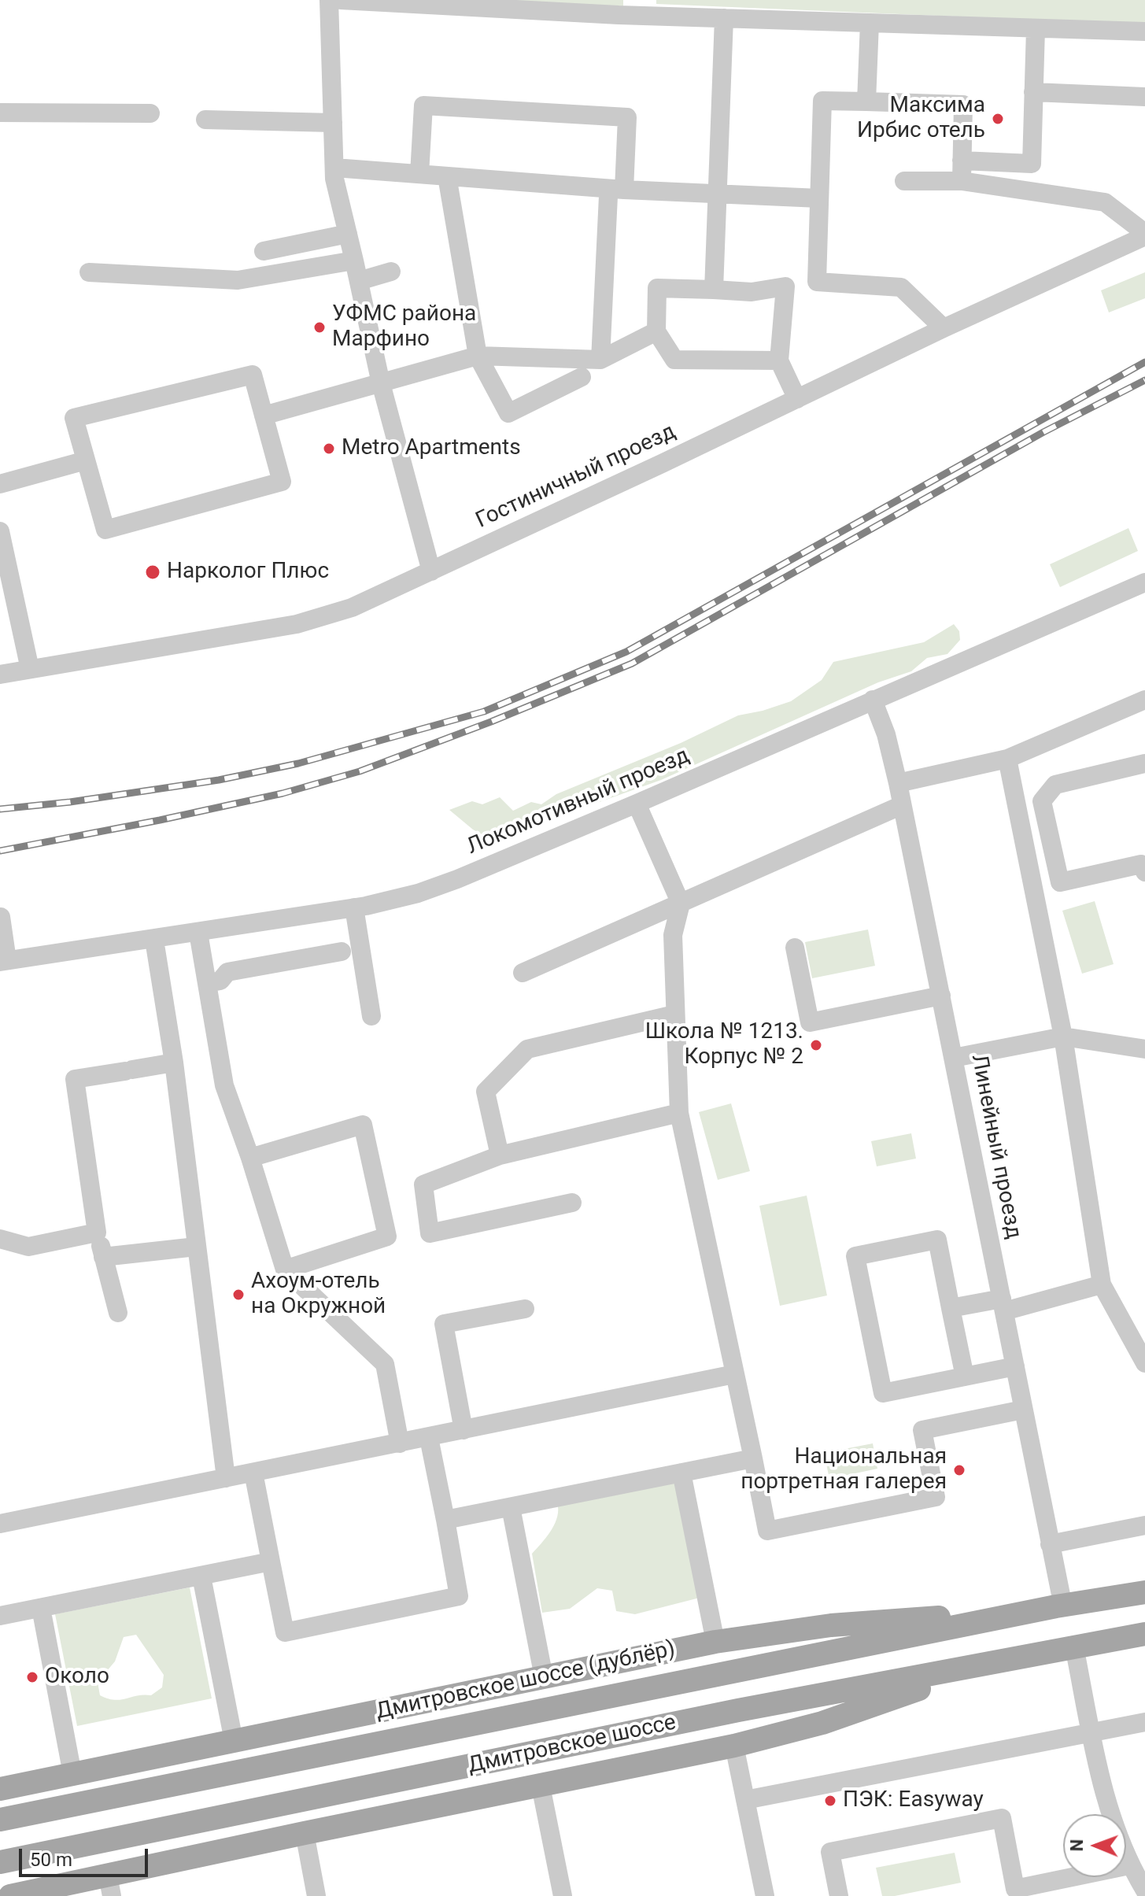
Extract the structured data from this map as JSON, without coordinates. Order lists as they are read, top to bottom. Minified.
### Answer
{"streets":{"main road":["Дмитровское шоссе (дублёр)","Дмитровское шоссе"],"street":["Гостиничный проезд","Локомотивный проезд","Линейный проезд"]},"crossings":[["Локомотивный проезд","Линейный проезд"],["Линейный проезд","Дмитровское шоссе (дублёр)"],["Линейный проезд","Дмитровское шоссе"],["Дмитровское шоссе (дублёр)","Дмитровское шоссе"]],"places":["Максима Ирбис отель","УФМС района Марфино","Metro Apartments","Нарколог Плюс","Школа № 1213. Корпус № 2","Ахоум-отель на Окружной","Национальная портретная галерея","Около","ПЭК: Easyway"],"scale_bar":"50 m","north":"left"}
